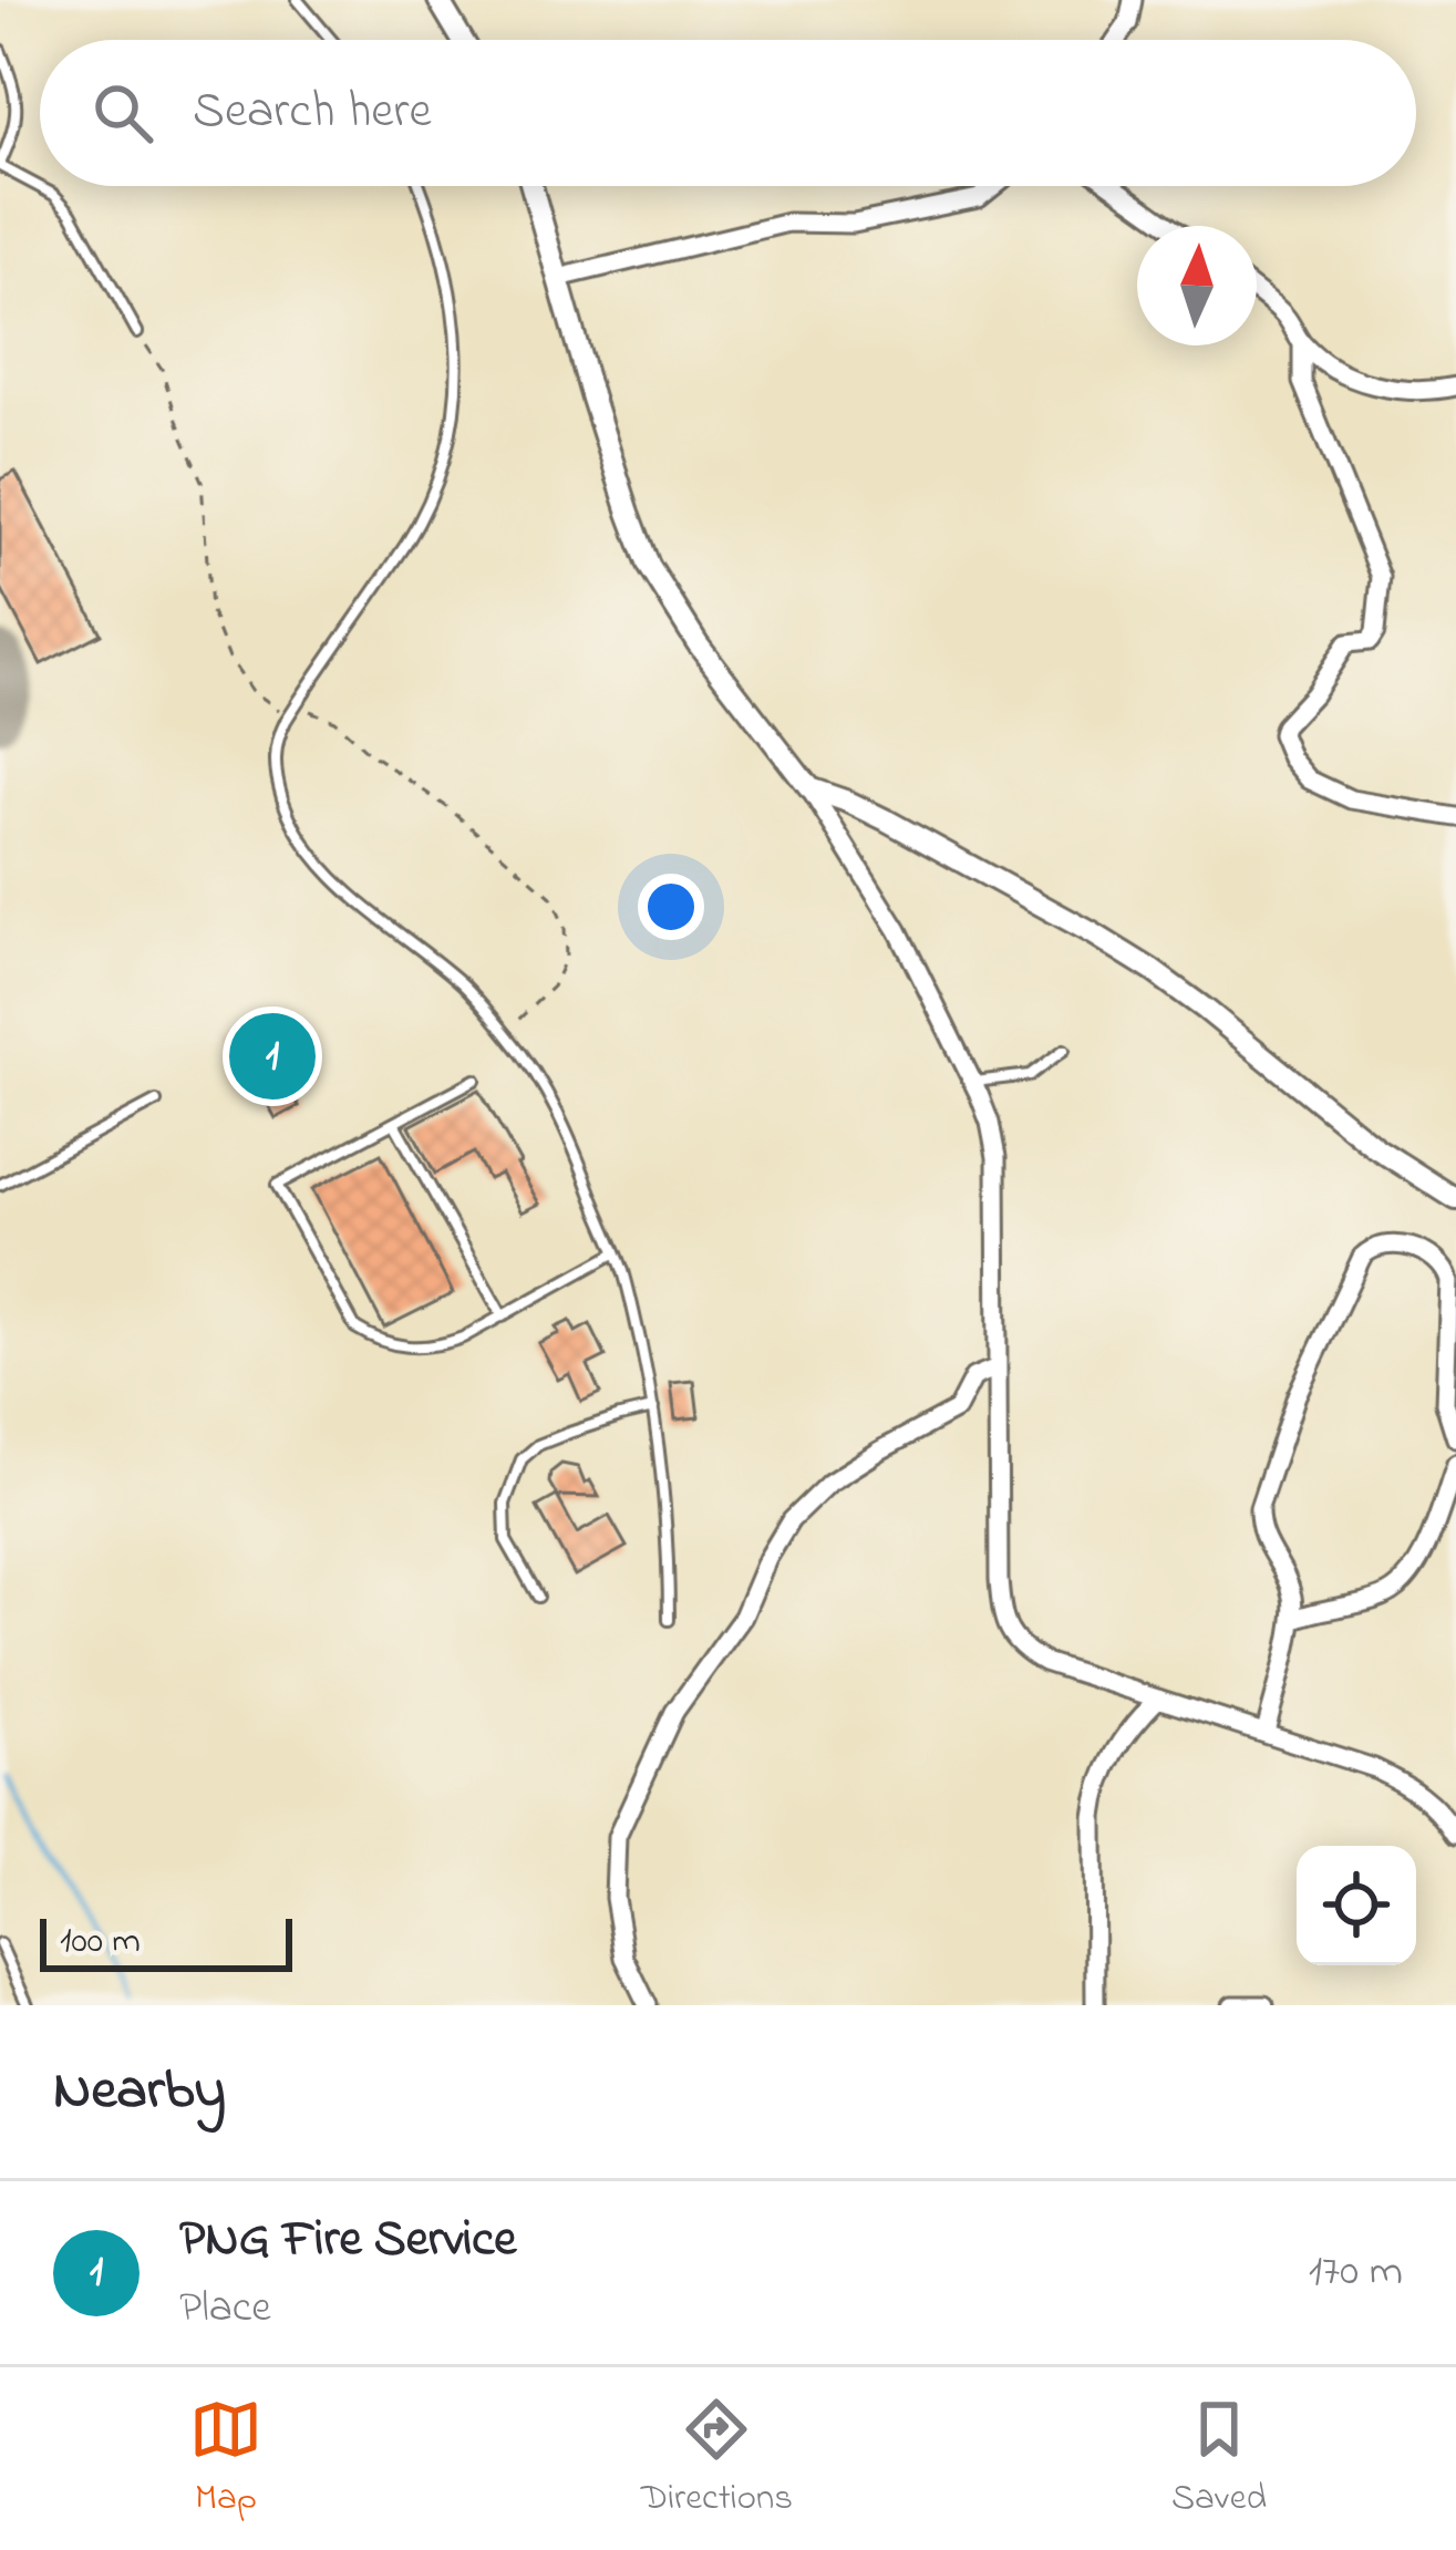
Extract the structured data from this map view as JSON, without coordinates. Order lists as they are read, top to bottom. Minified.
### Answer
{"scale_bar":"100 m","north":"top","page":{"search":"Search here","pins":"1","scale":"100 m","heading":"Nearby","list":[{"mark":"1","name":"PNG Fire Service","note":"Place","value":"170 m"}],"nav":["Map","Directions","Saved"]}}
